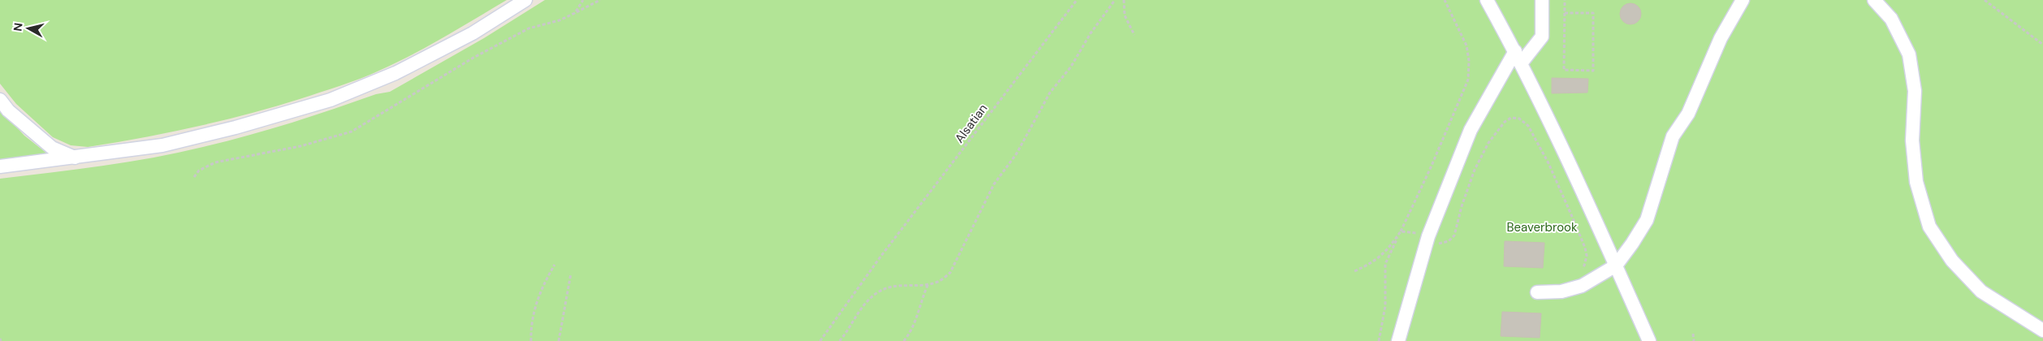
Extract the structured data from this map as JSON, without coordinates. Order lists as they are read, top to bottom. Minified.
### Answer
{"streets":{"path":["Alsatian"]},"parks":["Beaverbrook"],"north":"left"}
